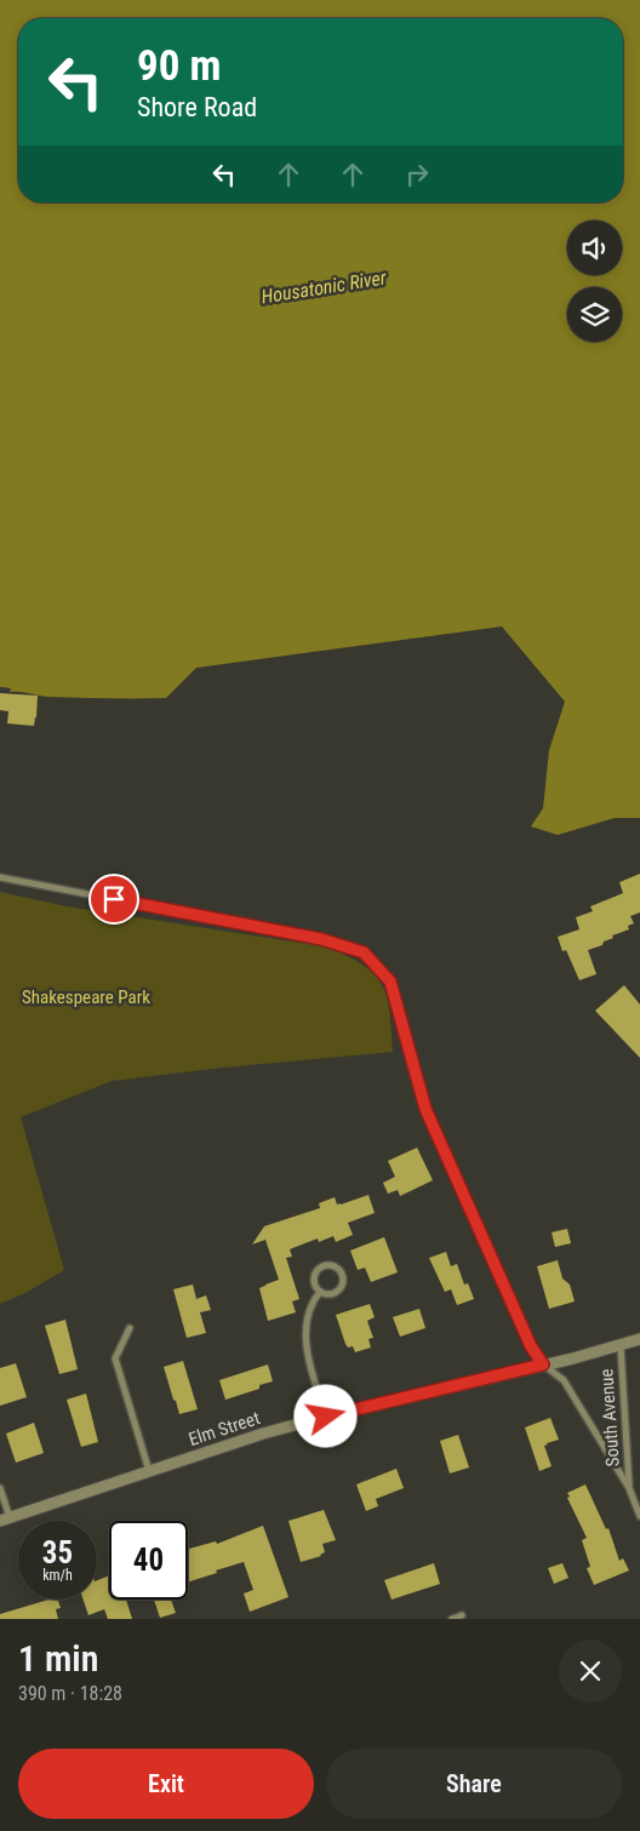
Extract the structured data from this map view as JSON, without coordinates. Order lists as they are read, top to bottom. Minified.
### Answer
{"streets":{"street":["South Avenue","Elm Street"]},"crossings":[["South Avenue","Elm Street"]],"water":["Housatonic River"],"parks":["Shakespeare Park"],"page":{"turn":["90 m","Shore Road"],"speed":"35 km/h","limit":"40","heading":["1 min","390 m · 18:28"],"buttons":["Exit","Share"]}}
